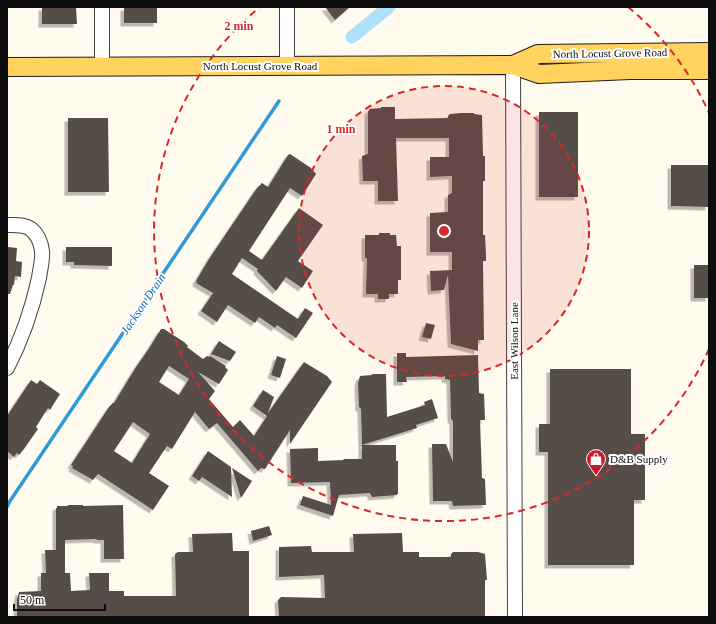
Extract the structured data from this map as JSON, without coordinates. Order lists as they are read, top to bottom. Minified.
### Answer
{"streets":{"main road":["North Locust Grove Road"],"street":["East Wilson Lane"]},"crossings":[["North Locust Grove Road","East Wilson Lane"]],"water":["Jackson Drain"],"places":{"shop":["D&B Supply"]},"scale_bar":"50 m","rings":["2 min","1 min"]}
